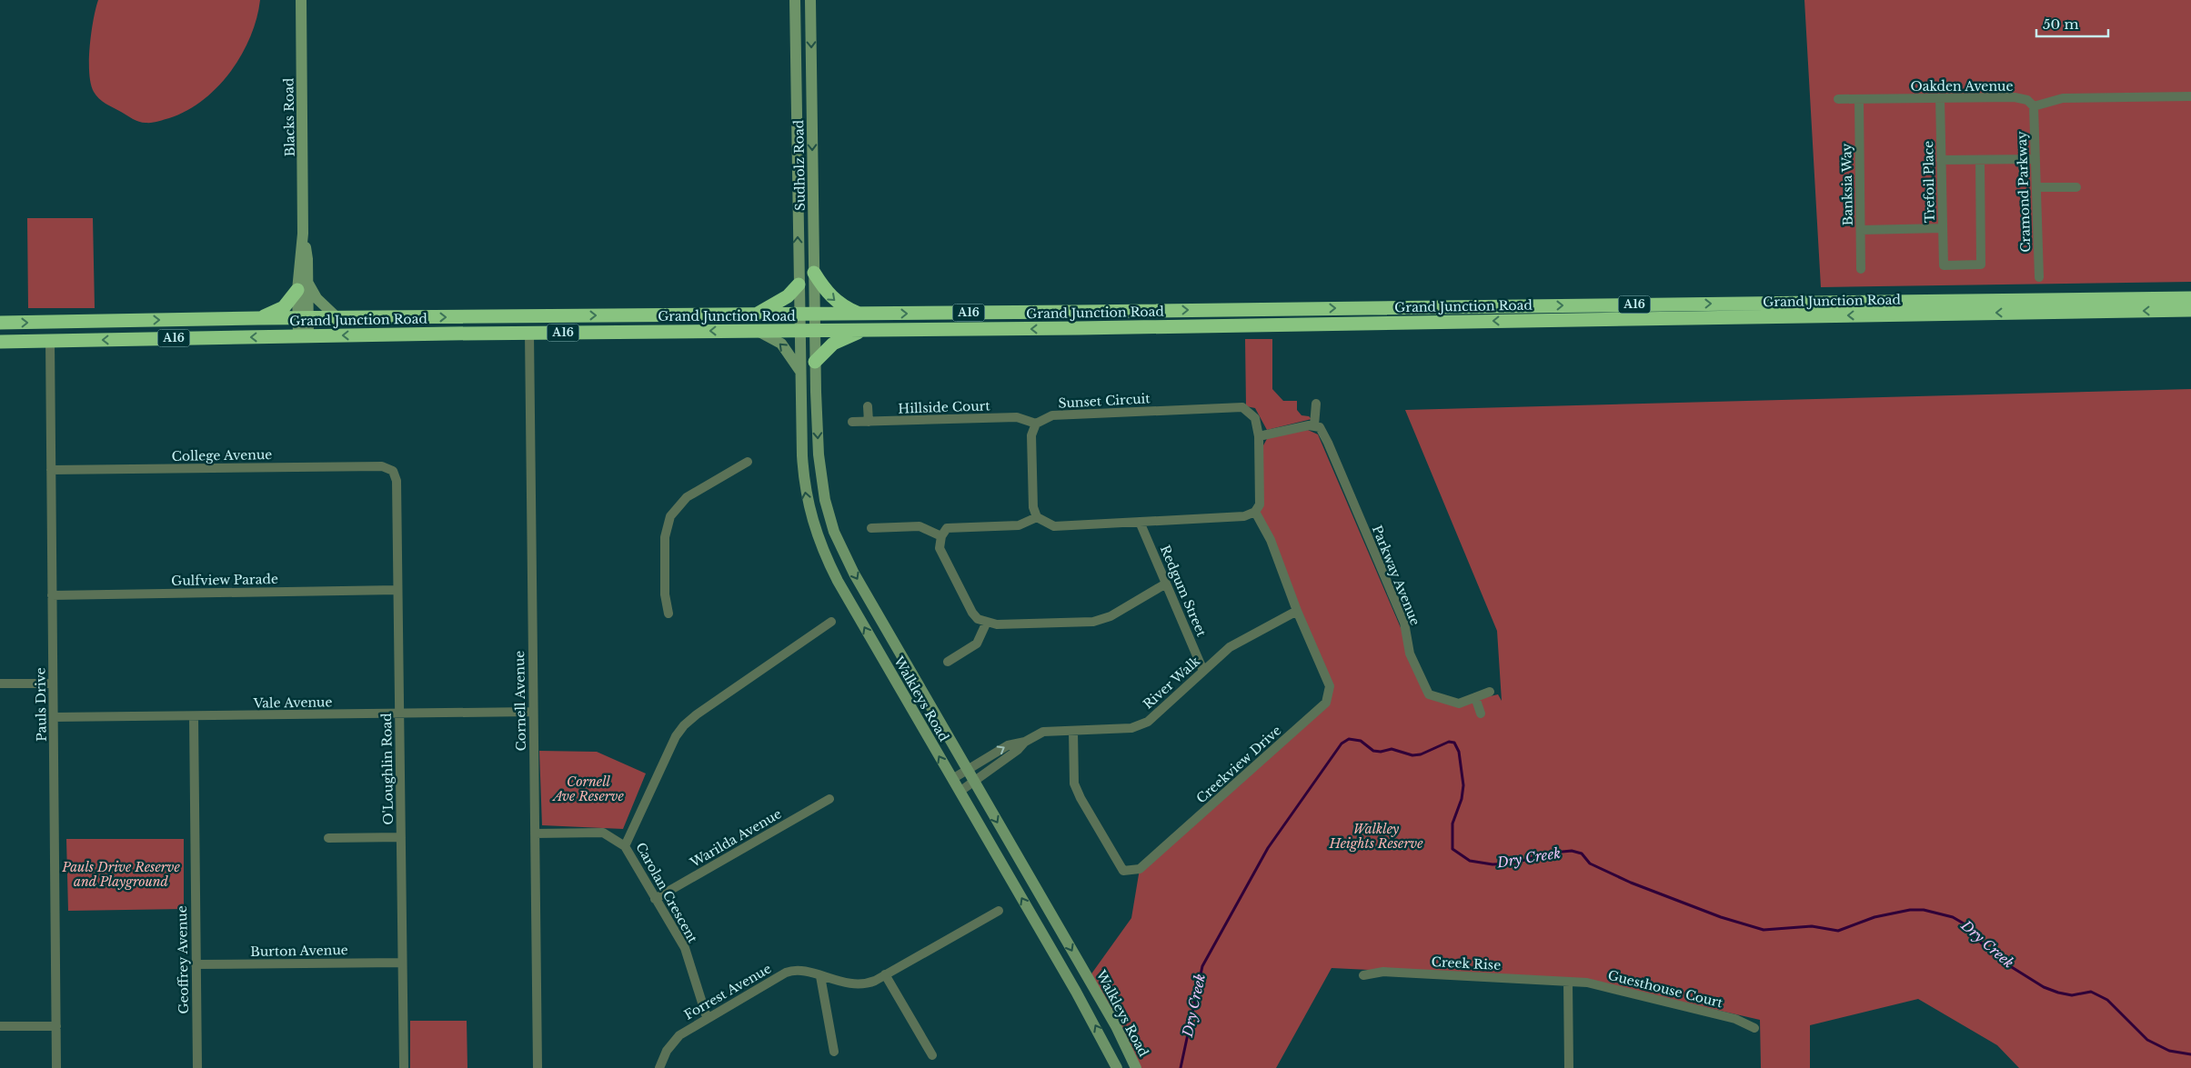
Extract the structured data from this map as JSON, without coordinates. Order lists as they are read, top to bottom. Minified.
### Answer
{"streets":{"highway":["Grand Junction Road","A16"],"main road":["Blacks Road","Sudholz Road","Walkleys Road"],"street":["Oakden Avenue","Trefoil Place","Banksia Way","Cramond Parkway","Sunset Circuit","Hillside Court","College Avenue","Parkway Avenue","Gulfview Parade","Redgum Street","River Walk","Cornell Avenue","Vale Avenue","Pauls Drive","Creekview Drive","O'Loughlin Road","Warilda Avenue","Carolan Crescent","Burton Avenue","Geoffrey Avenue","Creek Rise","Guesthouse Court","Forrest Avenue"]},"crossings":[["Oakden Avenue","Trefoil Place"],["Oakden Avenue","Banksia Way"],["Oakden Avenue","Cramond Parkway"],["Blacks Road","Grand Junction Road"],["Sudholz Road","Grand Junction Road"],["Sudholz Road","Walkleys Road"],["Grand Junction Road","Walkleys Road"],["Grand Junction Road","Cornell Avenue"],["Grand Junction Road","Pauls Drive"],["Sunset Circuit","Hillside Court"],["Sunset Circuit","Creekview Drive"],["College Avenue","Pauls Drive"],["College Avenue","O'Loughlin Road"],["Gulfview Parade","Pauls Drive"],["Gulfview Parade","O'Loughlin Road"],["Redgum Street","River Walk"],["River Walk","Walkleys Road"],["River Walk","Creekview Drive"],["Cornell Avenue","Vale Avenue"],["Vale Avenue","Pauls Drive"],["Vale Avenue","O'Loughlin Road"],["Vale Avenue","Geoffrey Avenue"],["O'Loughlin Road","Burton Avenue"],["Warilda Avenue","Carolan Crescent"],["Carolan Crescent","Forrest Avenue"],["Burton Avenue","Geoffrey Avenue"],["Creek Rise","Guesthouse Court"]],"water":["Dry Creek"],"parks":["Cornell Ave Reserve","Walkley Heights Reserve","Pauls Drive Reserve and Playground"],"scale_bar":"50 m"}
